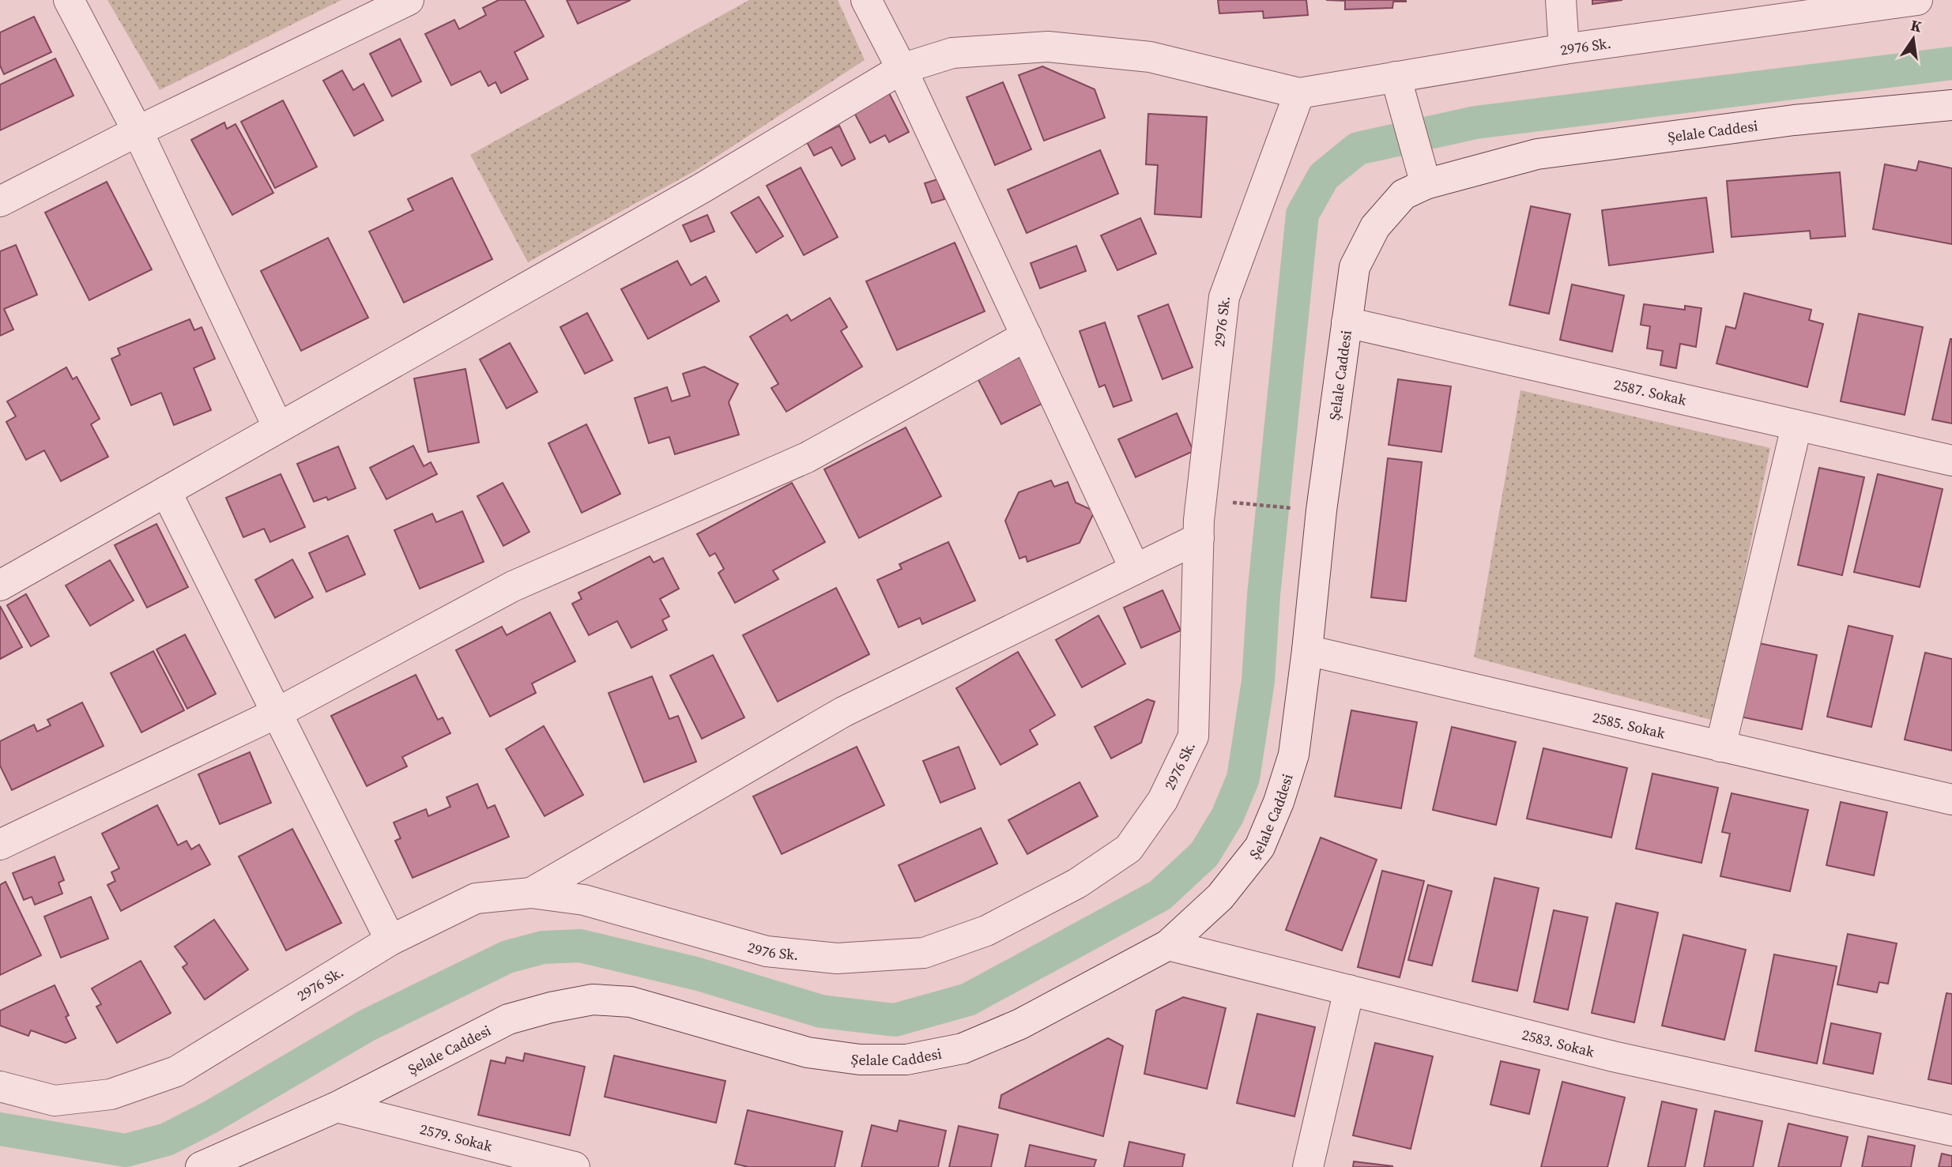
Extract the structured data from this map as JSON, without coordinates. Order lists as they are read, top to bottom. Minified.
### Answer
{"streets":{"street":["2976 Sk.","Şelale Caddesi","2587. Sokak","2585. Sokak","2583. Sokak","2579. Sokak"]},"crossings":[["Şelale Caddesi","2587. Sokak"],["Şelale Caddesi","2585. Sokak"],["Şelale Caddesi","2583. Sokak"],["Şelale Caddesi","2579. Sokak"]],"north":"top"}
